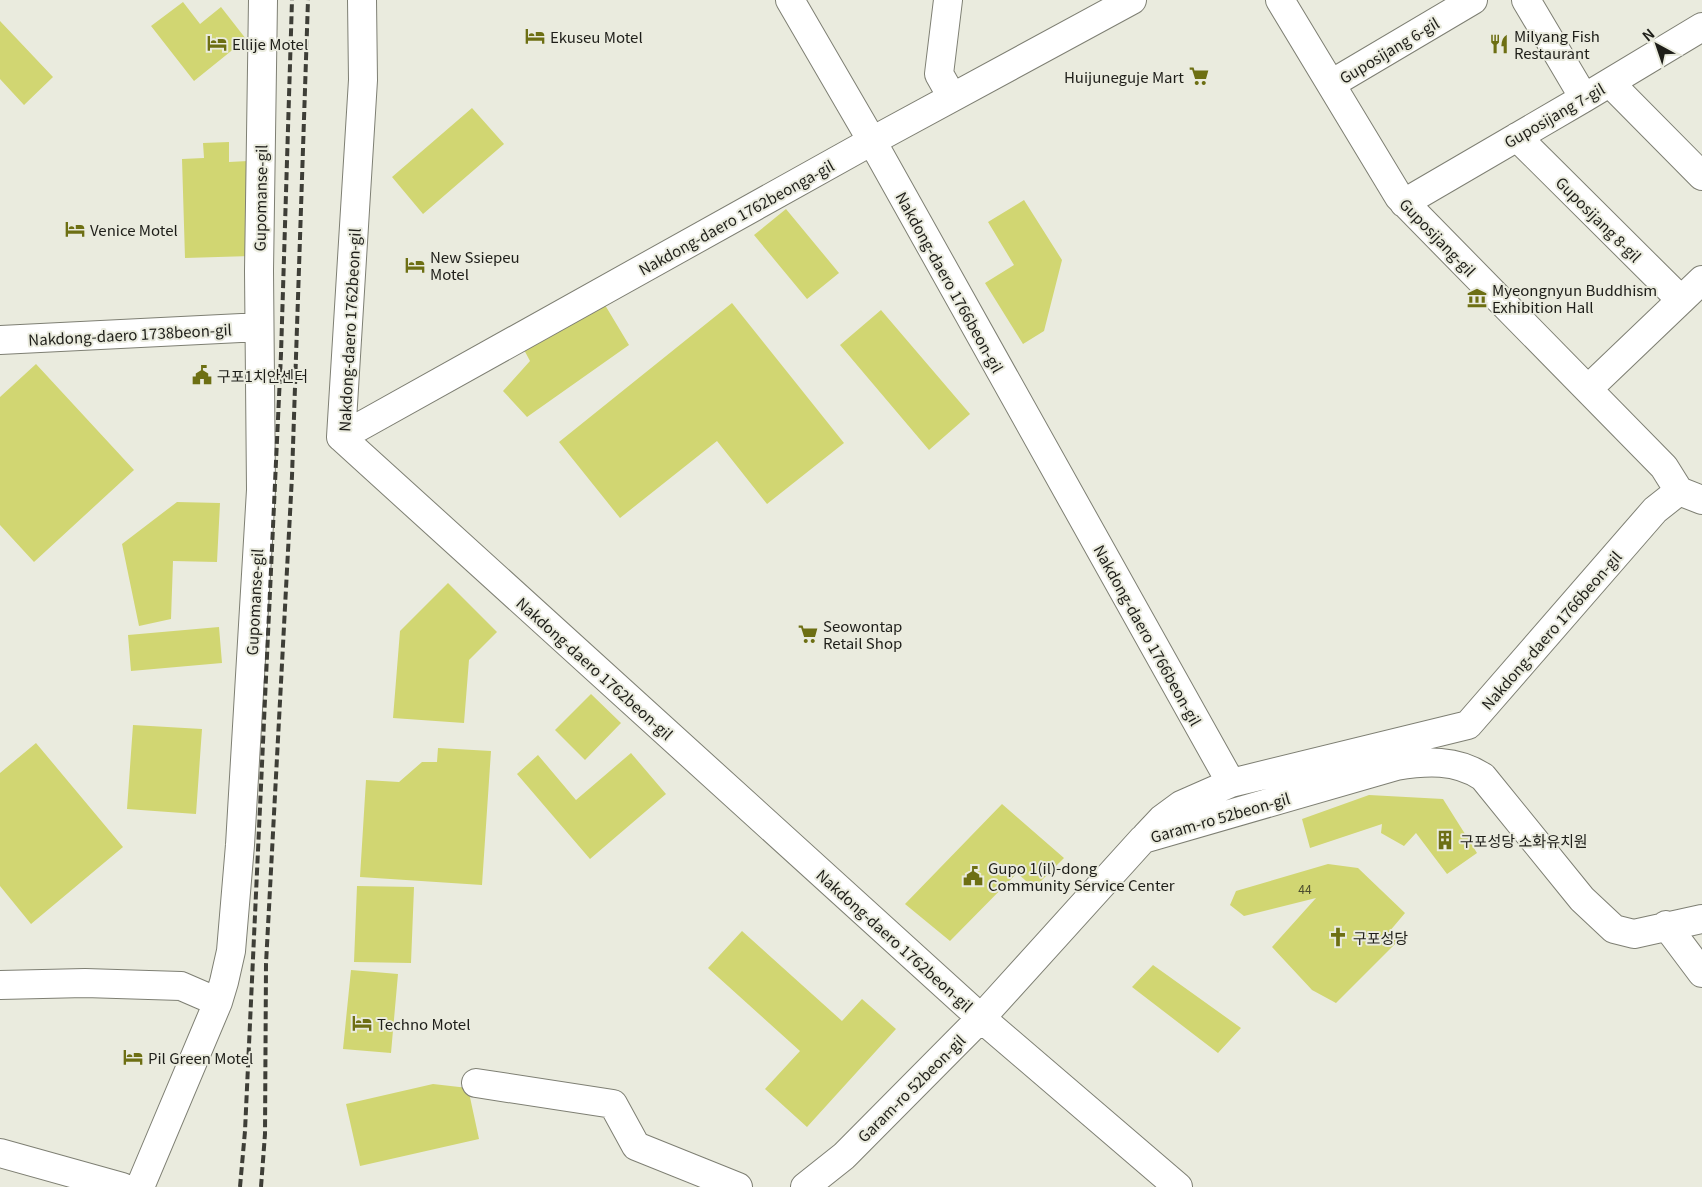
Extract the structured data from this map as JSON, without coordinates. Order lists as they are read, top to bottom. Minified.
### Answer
{"streets":{"street":["Guposijang 6-gil","Guposijang 7-gil","Gupomanse-gil","Nakdong-daero 1762beonga-gil","Guposijang 8-gil","Guposijang-gil","Nakdong-daero 1766beon-gil","Nakdong-daero 1762beon-gil","Nakdong-daero 1738beon-gil","Garam-ro 52beon-gil"]},"crossings":[["Guposijang 6-gil","Guposijang-gil"],["Guposijang 7-gil","Guposijang 8-gil"],["Guposijang 7-gil","Guposijang-gil"],["Gupomanse-gil","Nakdong-daero 1738beon-gil"],["Nakdong-daero 1762beonga-gil","Nakdong-daero 1766beon-gil"],["Nakdong-daero 1762beonga-gil","Nakdong-daero 1762beon-gil"],["Guposijang-gil","Nakdong-daero 1766beon-gil"],["Nakdong-daero 1762beon-gil","Garam-ro 52beon-gil"]],"places":{"hotel":["Ekuseu Motel","Ellije Motel","Venice Motel","New Ssiepeu Motel","Techno Motel","Pil Green Motel"],"restaurant":["Milyang Fish Restaurant"],"supermarket":["Huijuneguje Mart","Seowontap Retail Shop"],"museum":["Myeongnyun Buddhism Exhibition Hall"],"public building":["구포1치안센터","Gupo 1(il)-dong Community Service Center"],"building":["구포성당 소화유치원"],"church":["구포성당"]},"house_numbers":["44"],"north":"top left"}
